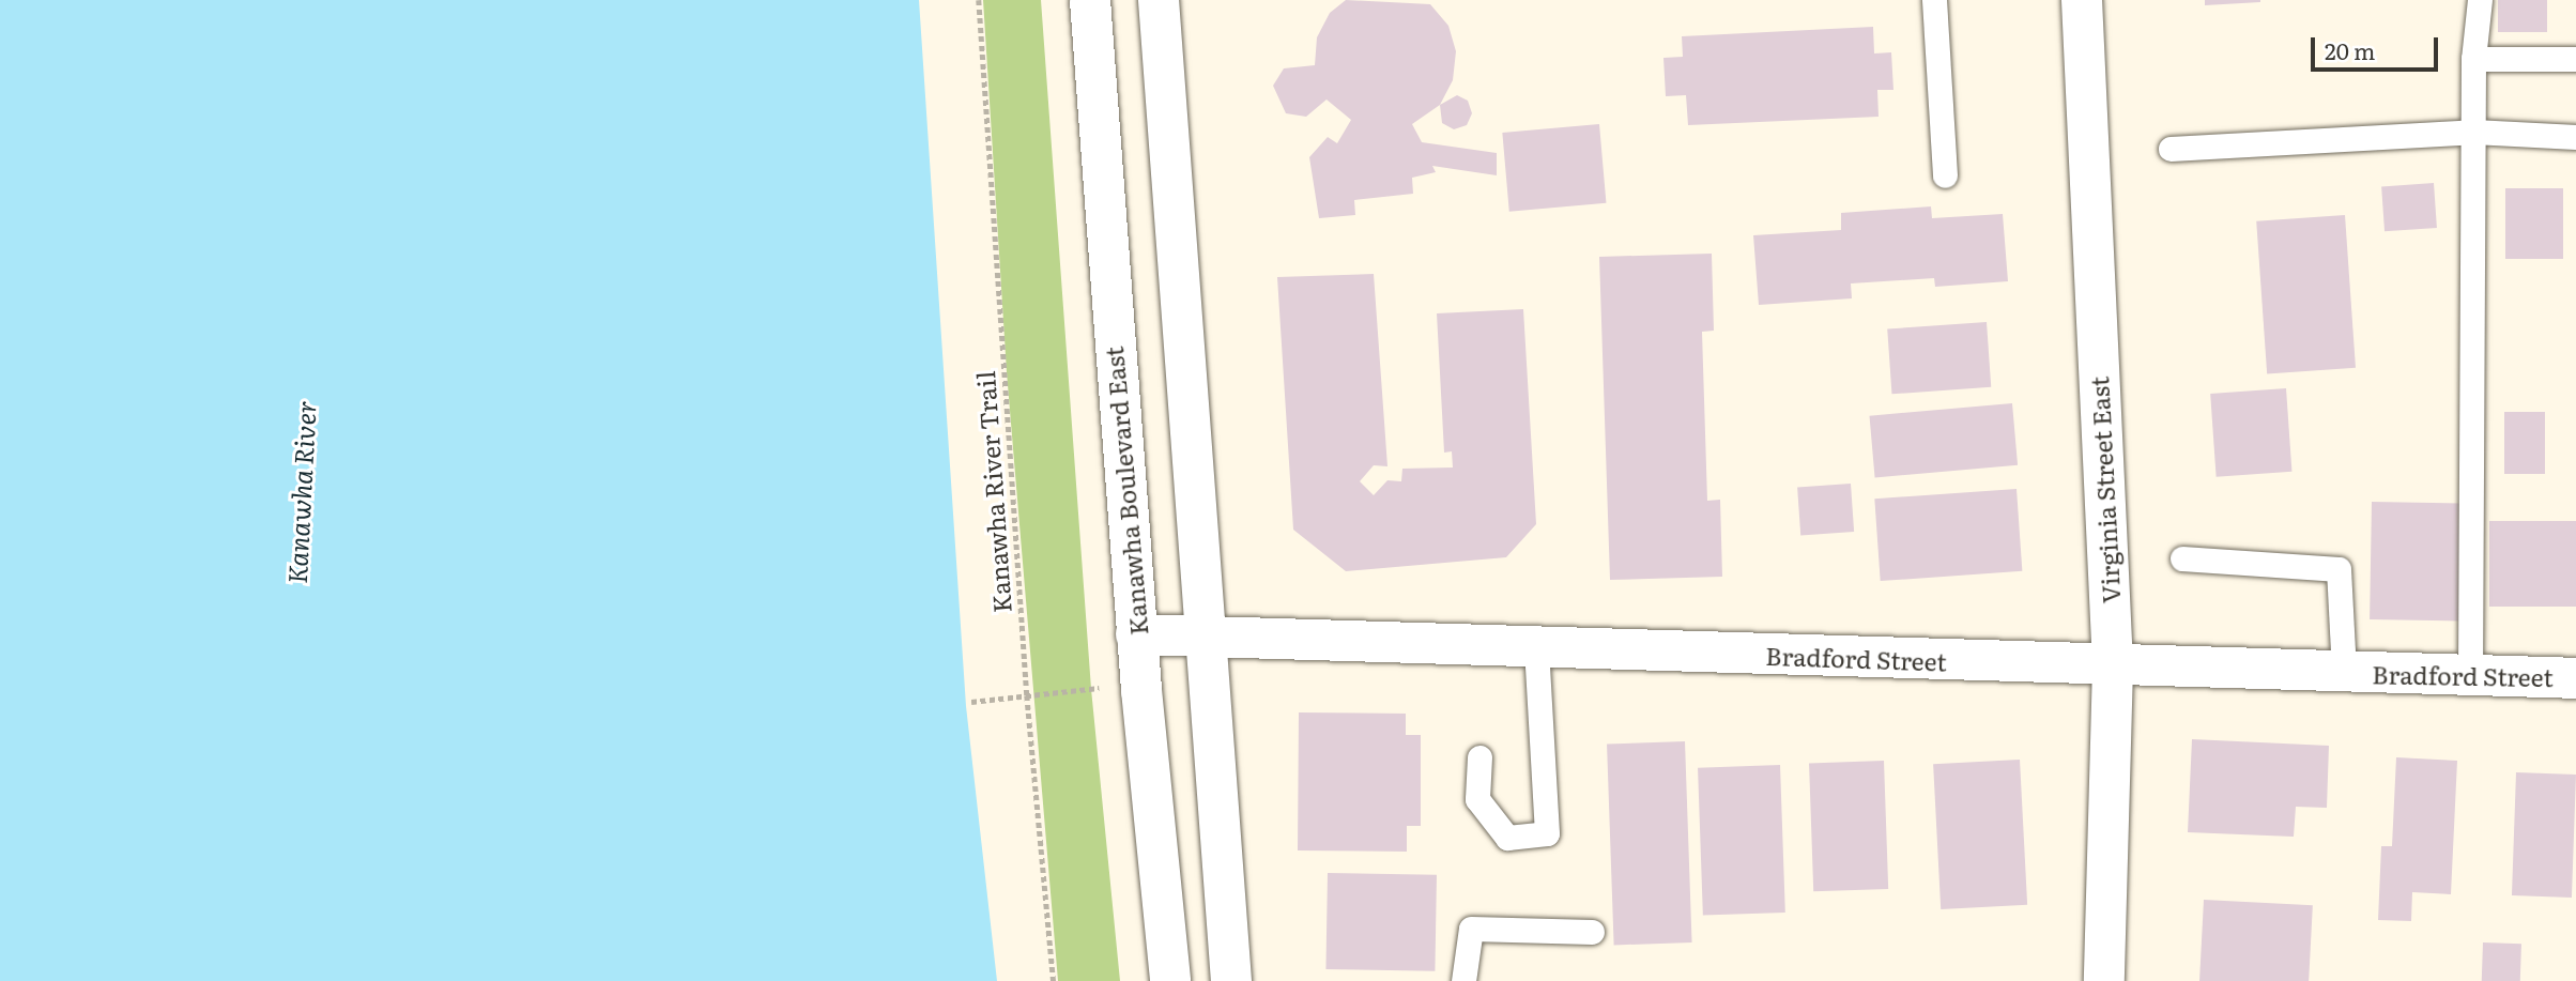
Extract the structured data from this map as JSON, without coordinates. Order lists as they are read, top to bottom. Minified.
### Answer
{"streets":{"main road":["Virginia Street East","Kanawha Boulevard East","Bradford Street"],"path":["Kanawha River Trail"]},"crossings":[["Virginia Street East","Bradford Street"],["Kanawha Boulevard East","Bradford Street"]],"water":["Kanawha River"],"scale_bar":"20 m"}
